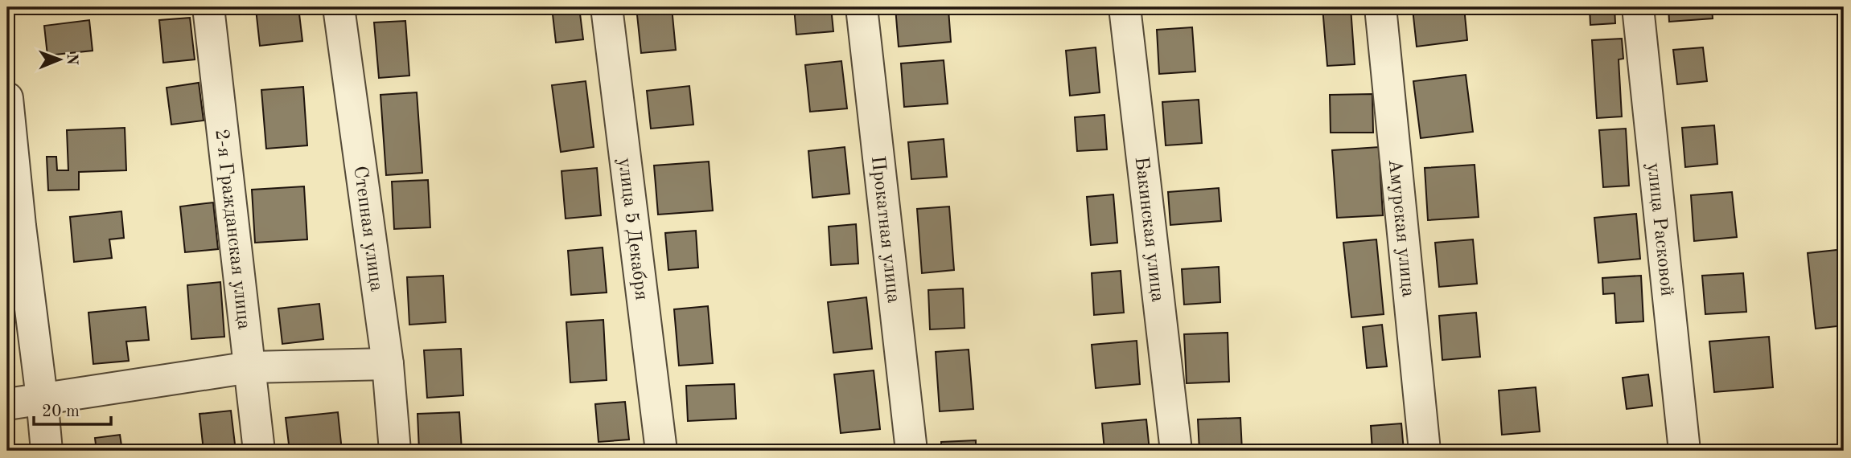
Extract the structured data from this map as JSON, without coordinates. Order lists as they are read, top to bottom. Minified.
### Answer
{"streets":{"street":["2-я Гражданская улица","Степная улица","улица 5 Декабря","Прокатная улица","Бакинская улица","Амурская улица","улица Расковой"]},"scale_bar":"20 m","north":"right"}
